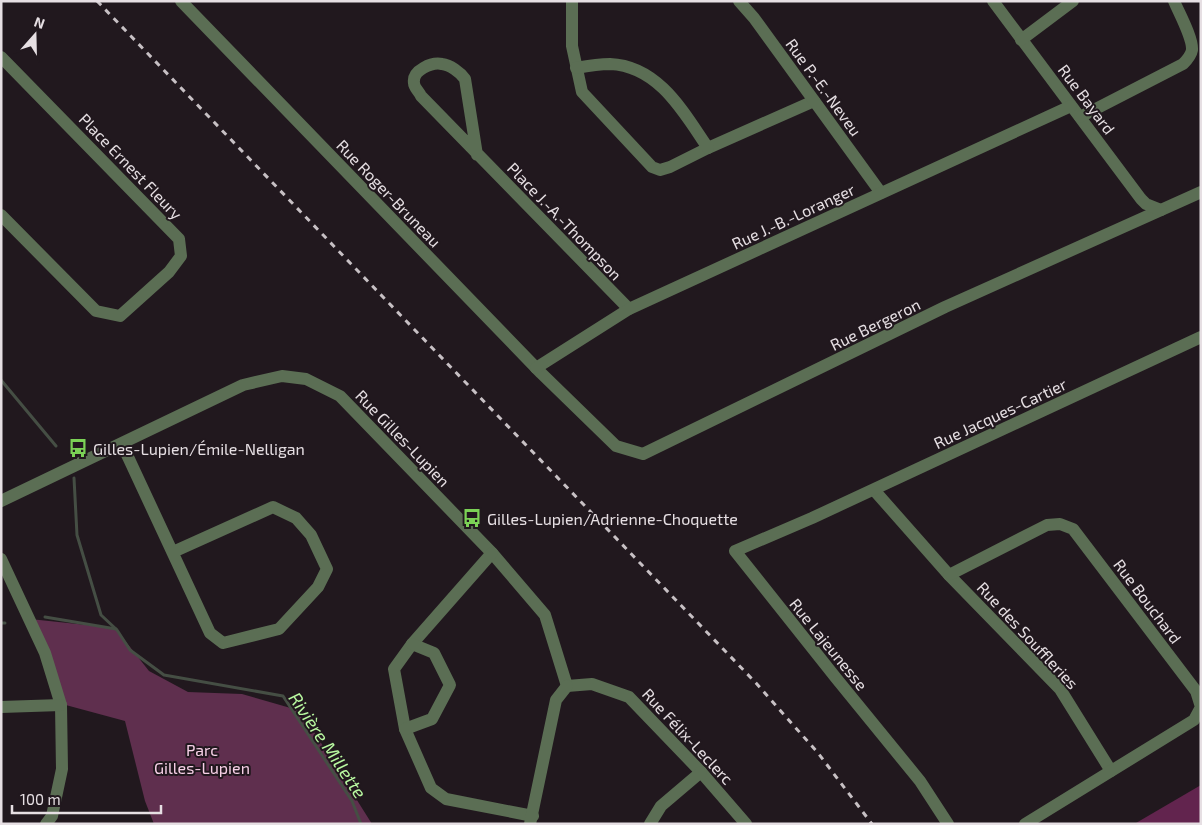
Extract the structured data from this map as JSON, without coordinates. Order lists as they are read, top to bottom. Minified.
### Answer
{"streets":{"street":["Rue P.-E.-Neveu","Rue Bayard","Place Ernest Fleury","Rue Roger-Bruneau","Rue J.-B.-Loranger","Place J.-A.-Thompson","Rue Bergeron","Rue Jacques-Cartier","Rue Gilles-Lupien","Rue Bouchard","Rue des Souffleries","Rue Lajeunesse","Rue Félix-Leclerc"]},"crossings":[["Rue P.-E.-Neveu","Rue J.-B.-Loranger"],["Rue Bayard","Rue J.-B.-Loranger"],["Rue Bayard","Rue Bergeron"],["Rue Roger-Bruneau","Rue J.-B.-Loranger"],["Rue Roger-Bruneau","Rue Bergeron"],["Rue J.-B.-Loranger","Place J.-A.-Thompson"],["Rue Jacques-Cartier","Rue des Souffleries"],["Rue Jacques-Cartier","Rue Lajeunesse"],["Rue Gilles-Lupien","Rue Félix-Leclerc"],["Rue Bouchard","Rue des Souffleries"]],"water":["Rivière Millette"],"parks":["Parc Gilles-Lupien"],"places":{"bus stop":["Gilles-Lupien/Émile-Nelligan","Gilles-Lupien/Adrienne-Choquette"]},"scale_bar":"100 m","north":"top"}
